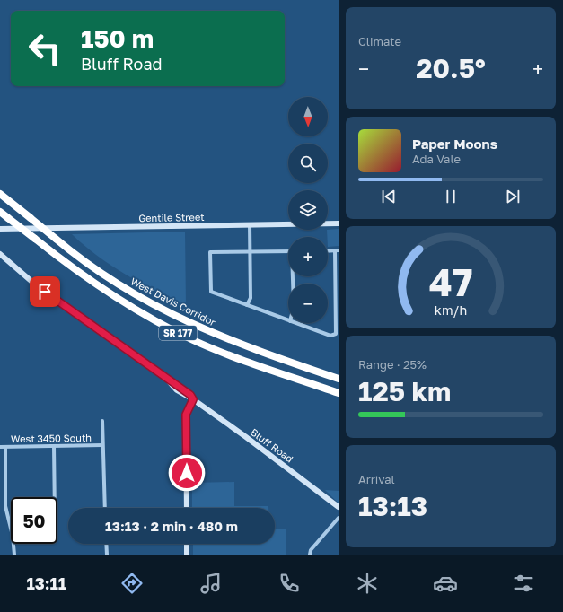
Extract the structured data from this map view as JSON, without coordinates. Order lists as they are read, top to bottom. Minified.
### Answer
{"streets":{"highway":["West Davis Corridor","SR 177"],"main road":["Gentile Street","Bluff Road"],"street":["West 3450 South"]},"north":"bottom","page":{"tile":["Climate",["Range · 25%","125 km"],["Arrival","13:13"]],"turn":["150 m","Bluff Road"],"heat":["−","20.5°","+"],"map_buttons":["+","−"],"song":["Paper Moons","Ada Vale"],"limit":"50","trip":"13:13 · 2 min · 480 m","tabs":"13:11","gauge":["47","km/h"]}}
